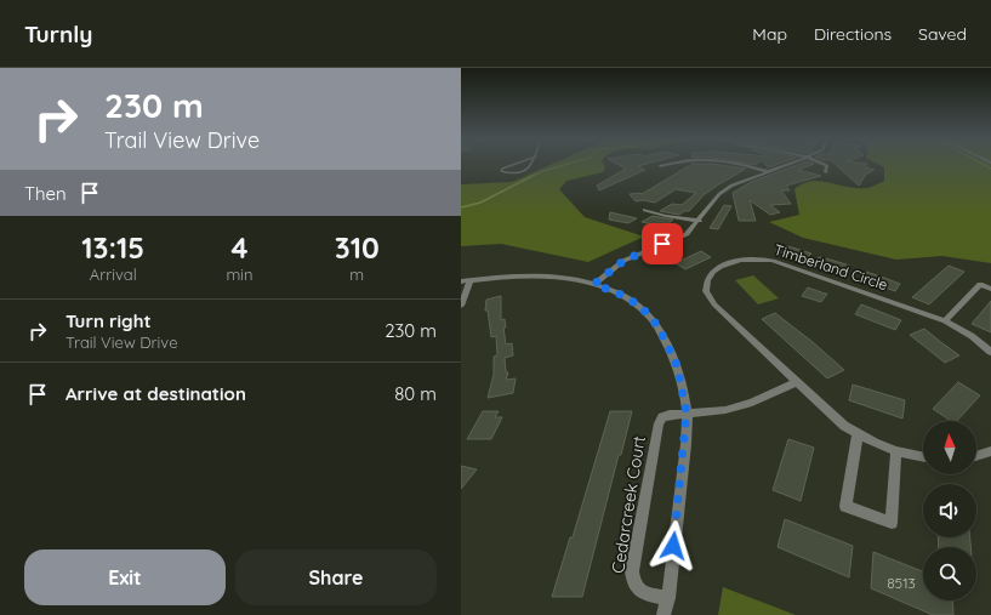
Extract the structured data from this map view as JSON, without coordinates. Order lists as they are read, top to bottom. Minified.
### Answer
{"streets":{"street":["Timberland Circle","Cedarcreek Court"]},"house_numbers":["8513"],"north":"top","page":{"header":"Turnly","nav":["Map","Directions","Saved"],"turn":["230 m","Trail View Drive"],"then":"Then","eta":["13:15","Arrival","4","min","310","m"],"list":[{"name":"Turn right","note":"Trail View Drive","value":"230 m"},{"name":"Arrive at destination","value":"80 m"}],"buttons":["Exit","Share"]}}
